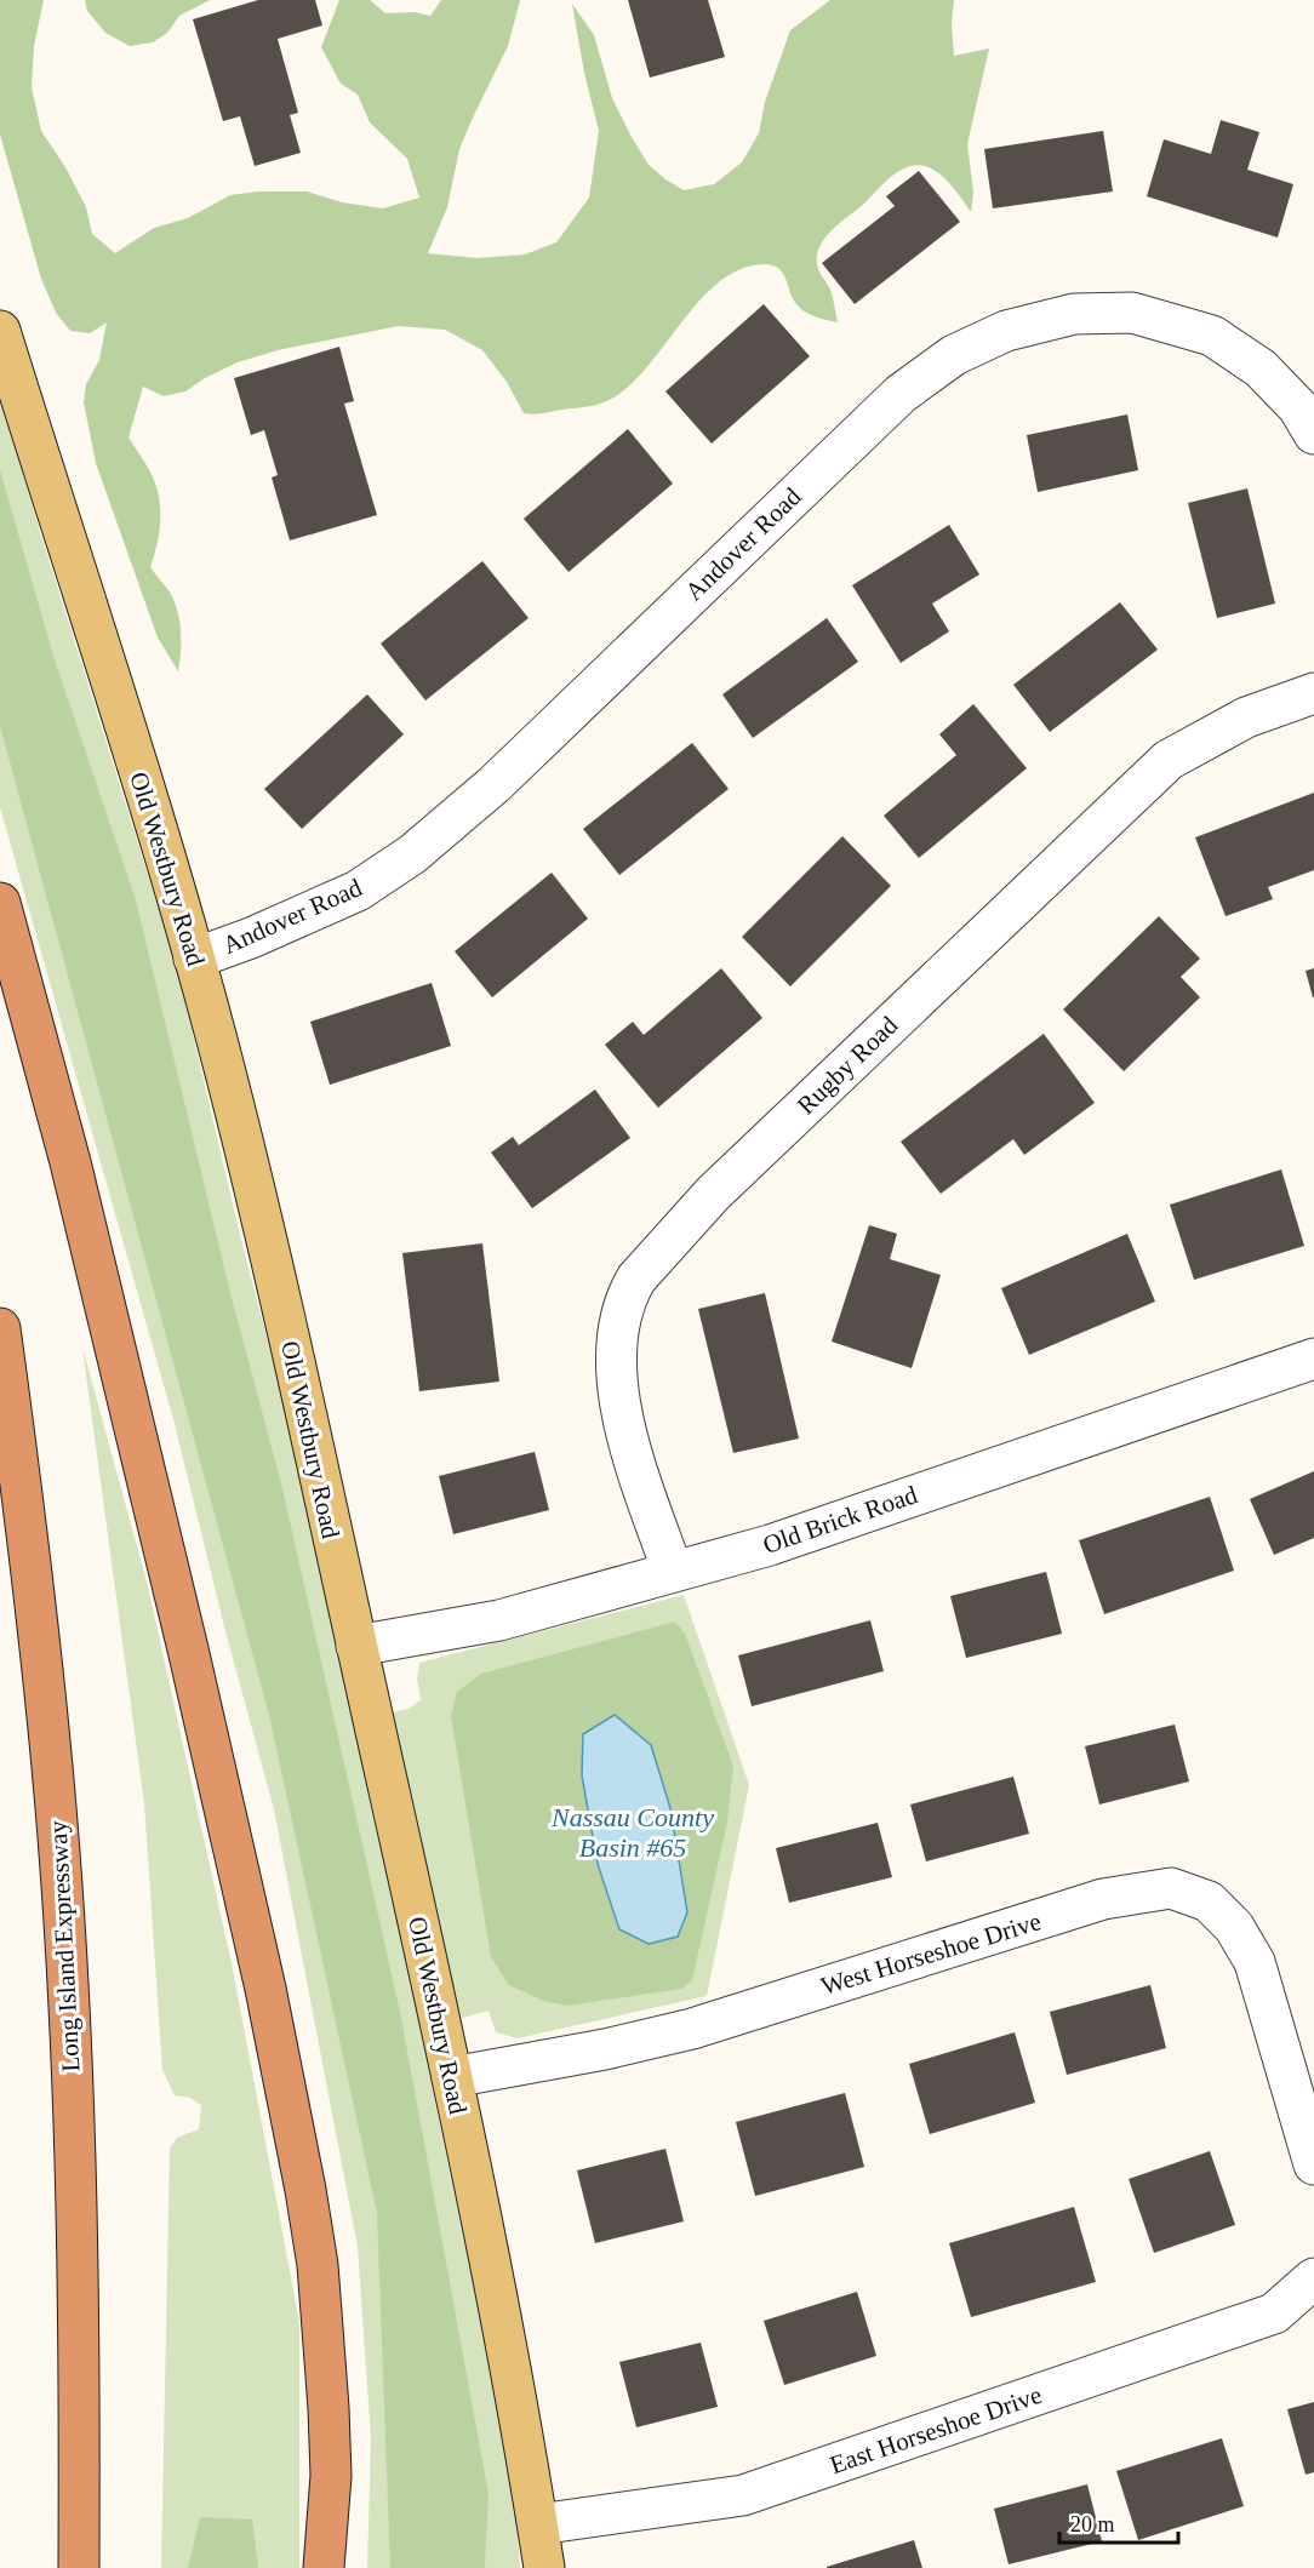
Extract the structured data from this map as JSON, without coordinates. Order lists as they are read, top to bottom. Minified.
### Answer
{"streets":{"highway":["Long Island Expressway"],"main road":["Old Westbury Road"],"street":["Andover Road","Rugby Road","Old Brick Road","West Horseshoe Drive","East Horseshoe Drive"]},"crossings":[["Andover Road","Old Westbury Road"],["Old Westbury Road","Old Brick Road"],["Old Westbury Road","West Horseshoe Drive"],["Old Westbury Road","East Horseshoe Drive"],["Rugby Road","Old Brick Road"]],"water":["Nassau County Basin #65"],"scale_bar":"20 m"}
